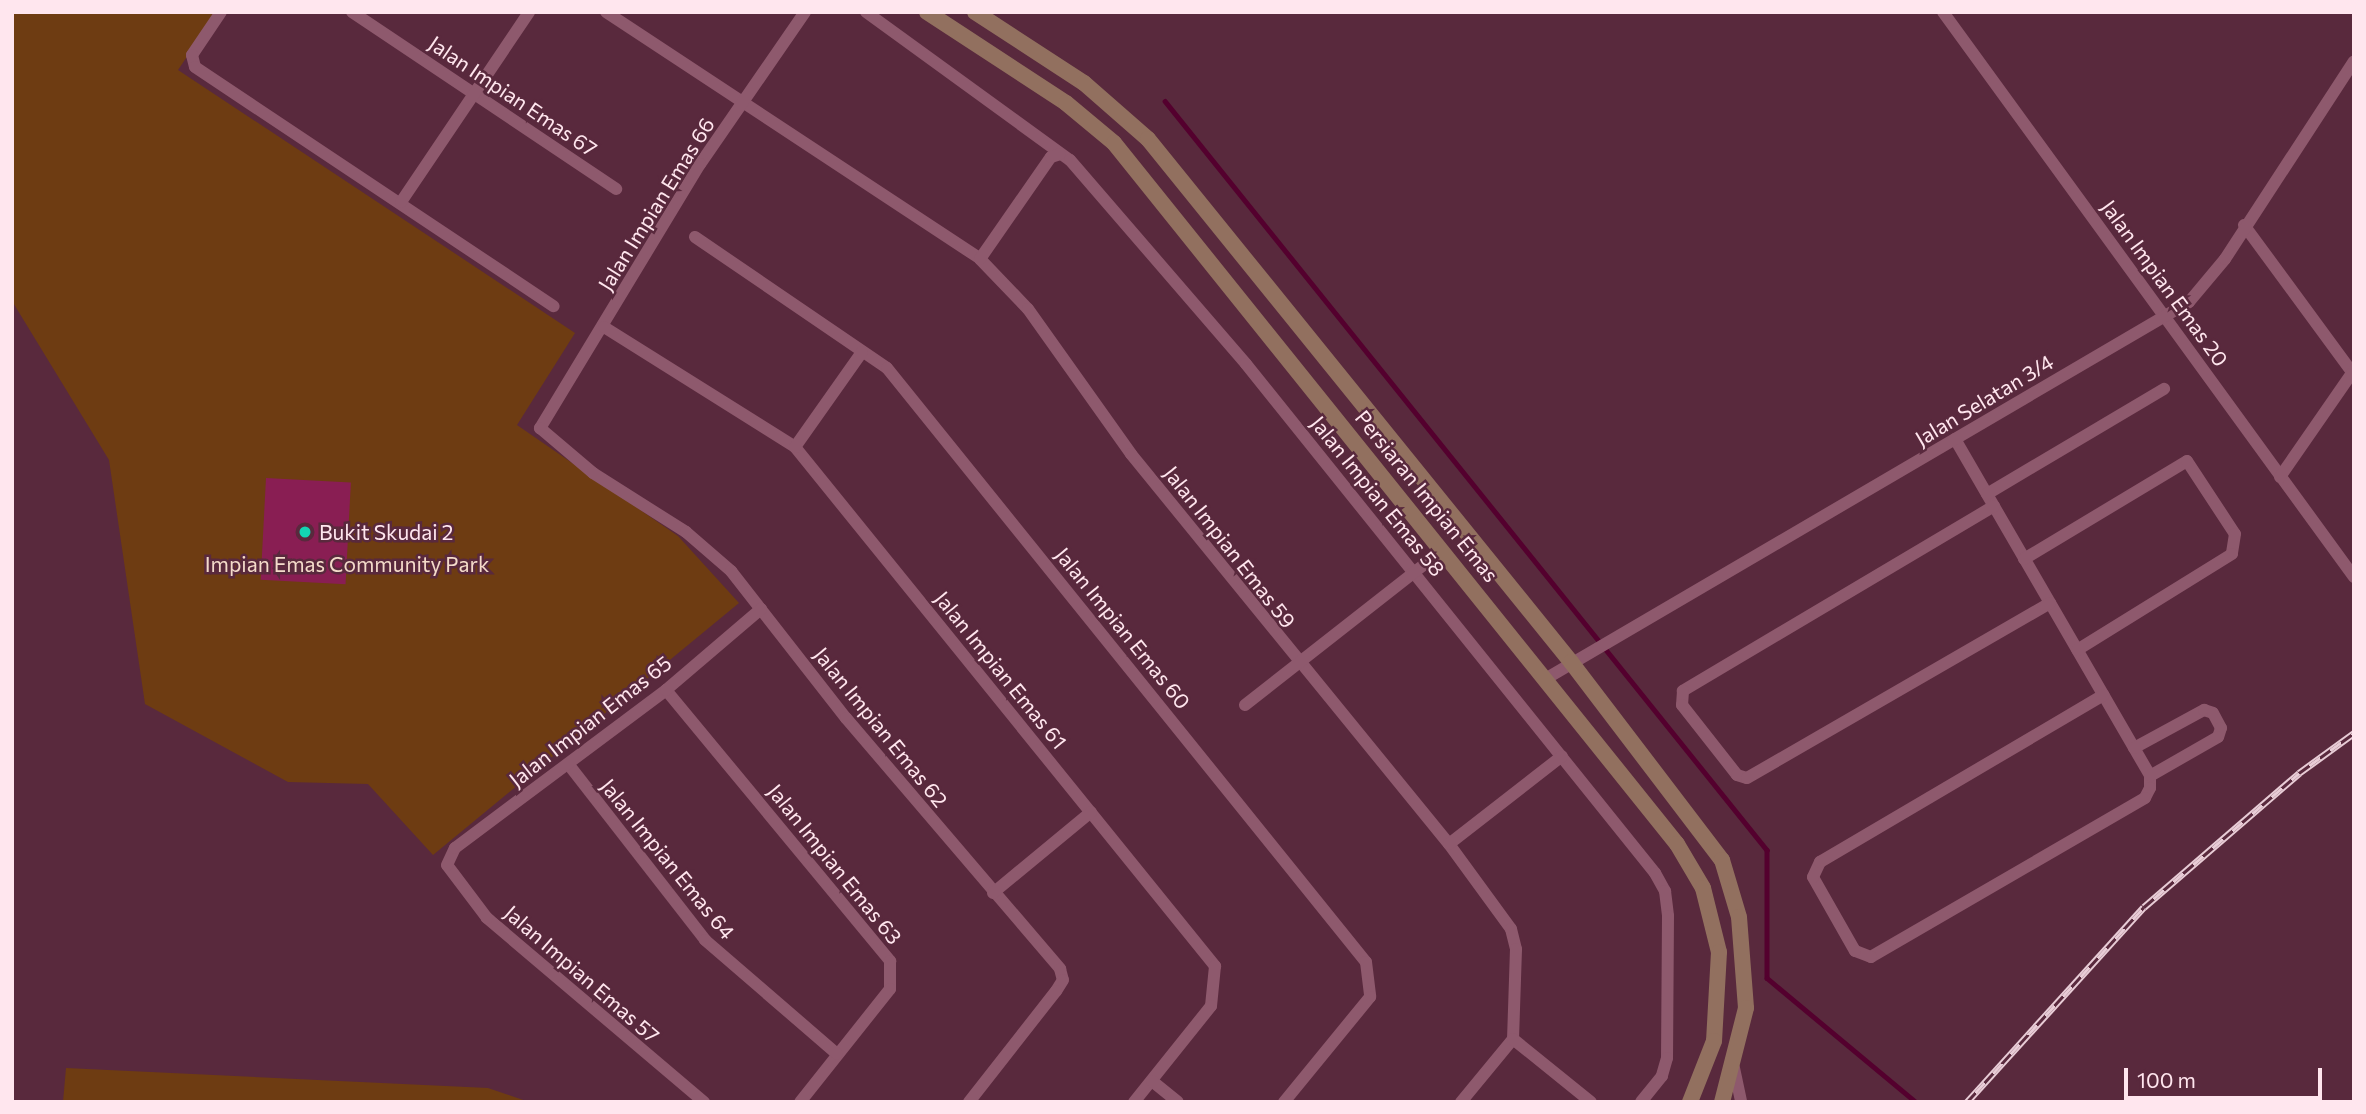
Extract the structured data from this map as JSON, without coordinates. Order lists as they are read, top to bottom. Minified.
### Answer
{"streets":{"main road":["Persiaran Impian Emas"],"street":["Jalan Impian Emas 67","Jalan Impian Emas 66","Jalan Impian Emas 20","Jalan Selatan 3/4","Jalan Impian Emas 58","Jalan Impian Emas 59","Jalan Impian Emas 60","Jalan Impian Emas 61","Jalan Impian Emas 65","Jalan Impian Emas 62","Jalan Impian Emas 64","Jalan Impian Emas 63","Jalan Impian Emas 57"]},"crossings":[["Jalan Impian Emas 66","Jalan Impian Emas 59"],["Jalan Impian Emas 66","Jalan Impian Emas 61"],["Jalan Impian Emas 66","Jalan Impian Emas 62"],["Jalan Impian Emas 20","Jalan Selatan 3/4"],["Jalan Selatan 3/4","Persiaran Impian Emas"],["Jalan Impian Emas 65","Jalan Impian Emas 62"],["Jalan Impian Emas 65","Jalan Impian Emas 64"],["Jalan Impian Emas 65","Jalan Impian Emas 63"],["Jalan Impian Emas 65","Jalan Impian Emas 57"],["Jalan Impian Emas 64","Jalan Impian Emas 63"]],"parks":["Impian Emas Community Park"],"places":["Bukit Skudai 2"],"scale_bar":"100 m"}
